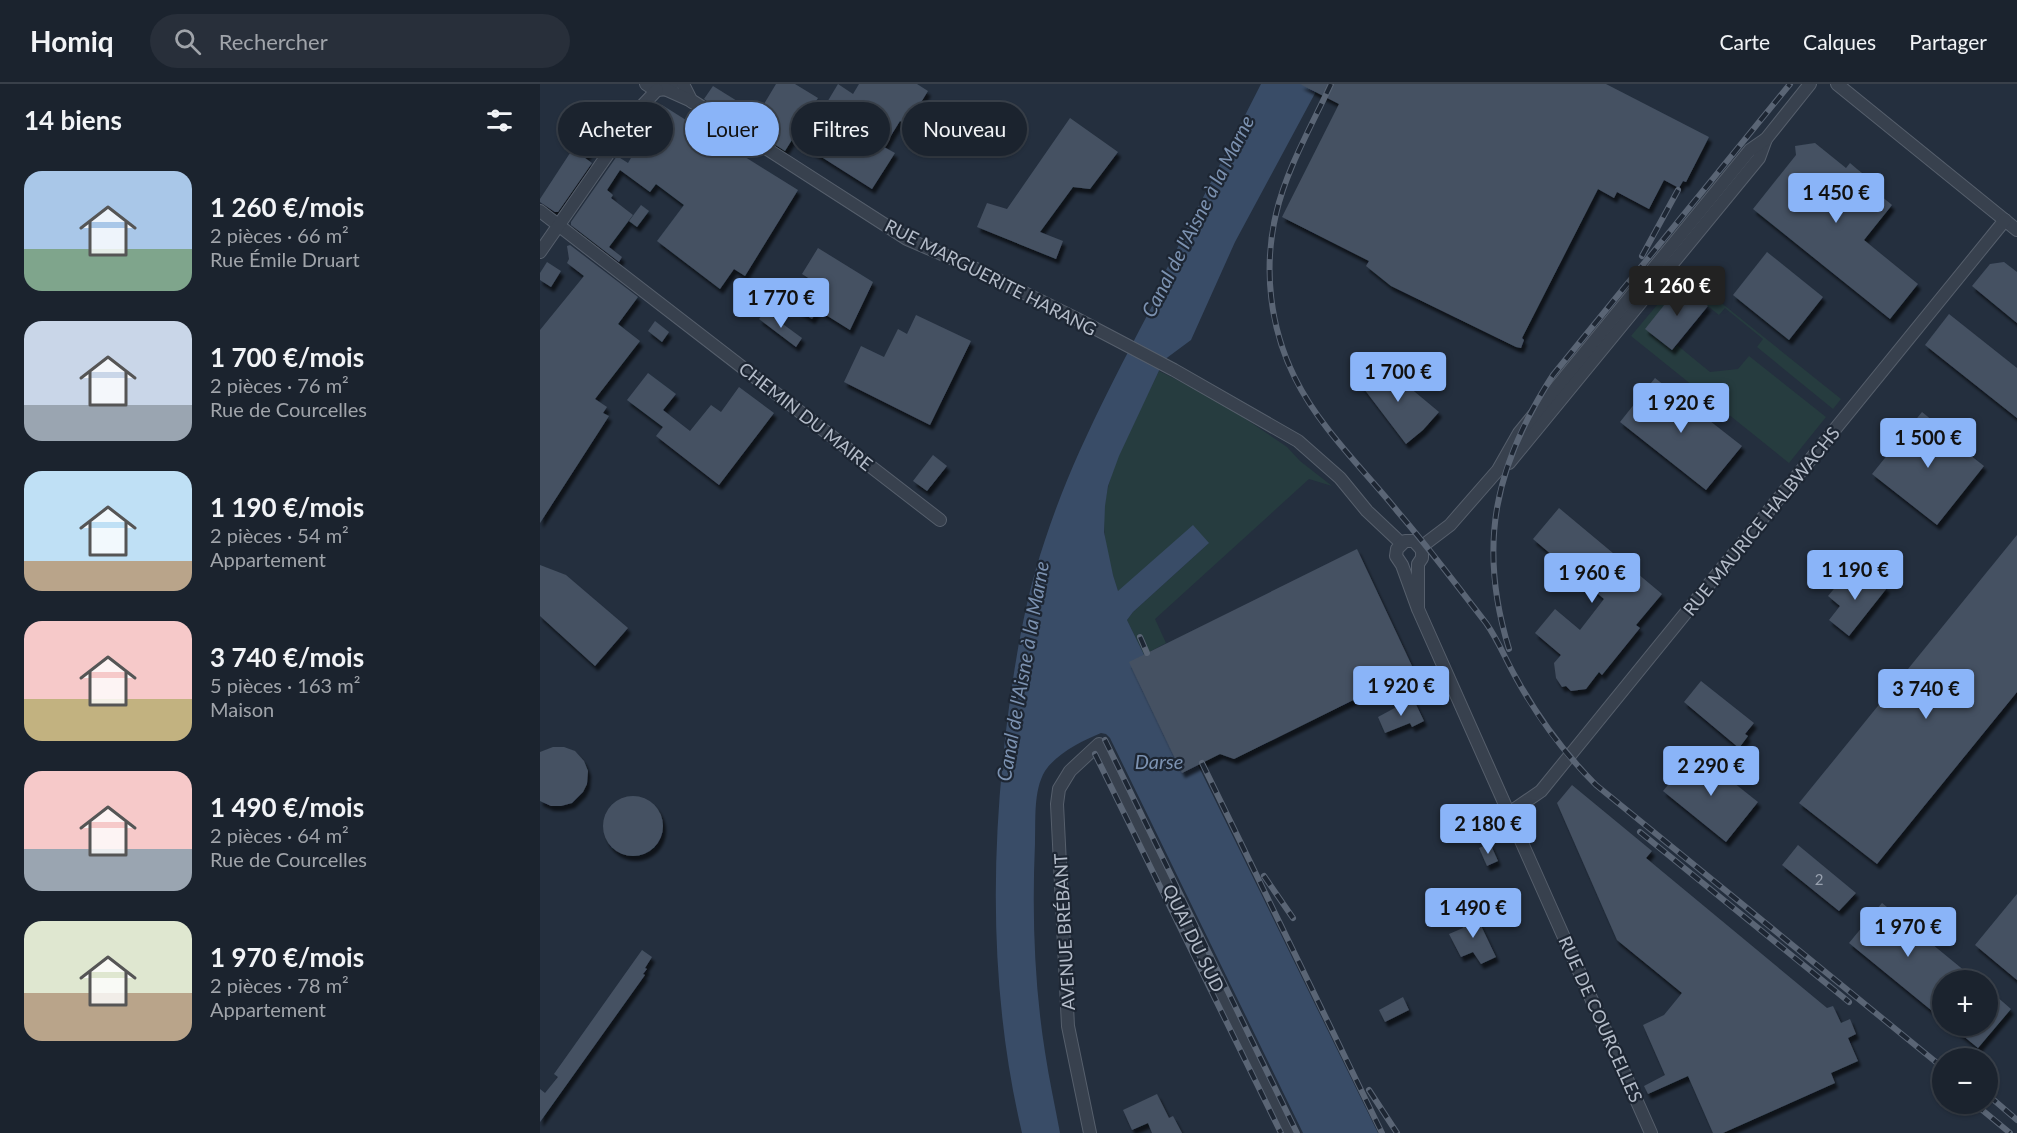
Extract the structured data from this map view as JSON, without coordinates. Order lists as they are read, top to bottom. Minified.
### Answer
{"streets":{"street":["RUE MARGUERITE HARANG","CHEMIN DU MAIRE","RUE MAURICE HALBWACHS","AVENUE BRÉBANT","QUAI DU SUD","RUE DE COURCELLES"]},"crossings":[["RUE MARGUERITE HARANG","RUE DE COURCELLES"],["RUE MAURICE HALBWACHS","RUE DE COURCELLES"],["AVENUE BRÉBANT","QUAI DU SUD"]],"water":["Canal de l'Aisne à la Marne","Darse"],"house_numbers":["2"],"page":{"header":"Homiq","search":"Rechercher","nav":["Carte","Calques","Partager"],"heading":"14 biens","chip":["Acheter","Louer","Filtres","Nouveau"],"list":[{"name":"1 260 €/mois","note":"2 pièces · 66 m² · Rue Émile Druart"},{"name":"1 700 €/mois","note":"2 pièces · 76 m² · Rue de Courcelles"},{"name":"1 190 €/mois","note":"2 pièces · 54 m² · Appartement"},{"name":"3 740 €/mois","note":"5 pièces · 163 m² · Maison"},{"name":"1 490 €/mois","note":"2 pièces · 64 m² · Rue de Courcelles"},{"name":"1 970 €/mois","note":"2 pièces · 78 m² · Appartement"}],"price":["1 450 €","1 260 €","1 770 €","1 700 €","1 920 €","1 500 €","1 190 €","1 960 €","1 920 €","3 740 €","2 290 €","2 180 €","1 490 €","1 970 €"],"map_buttons":["+","−"]}}
